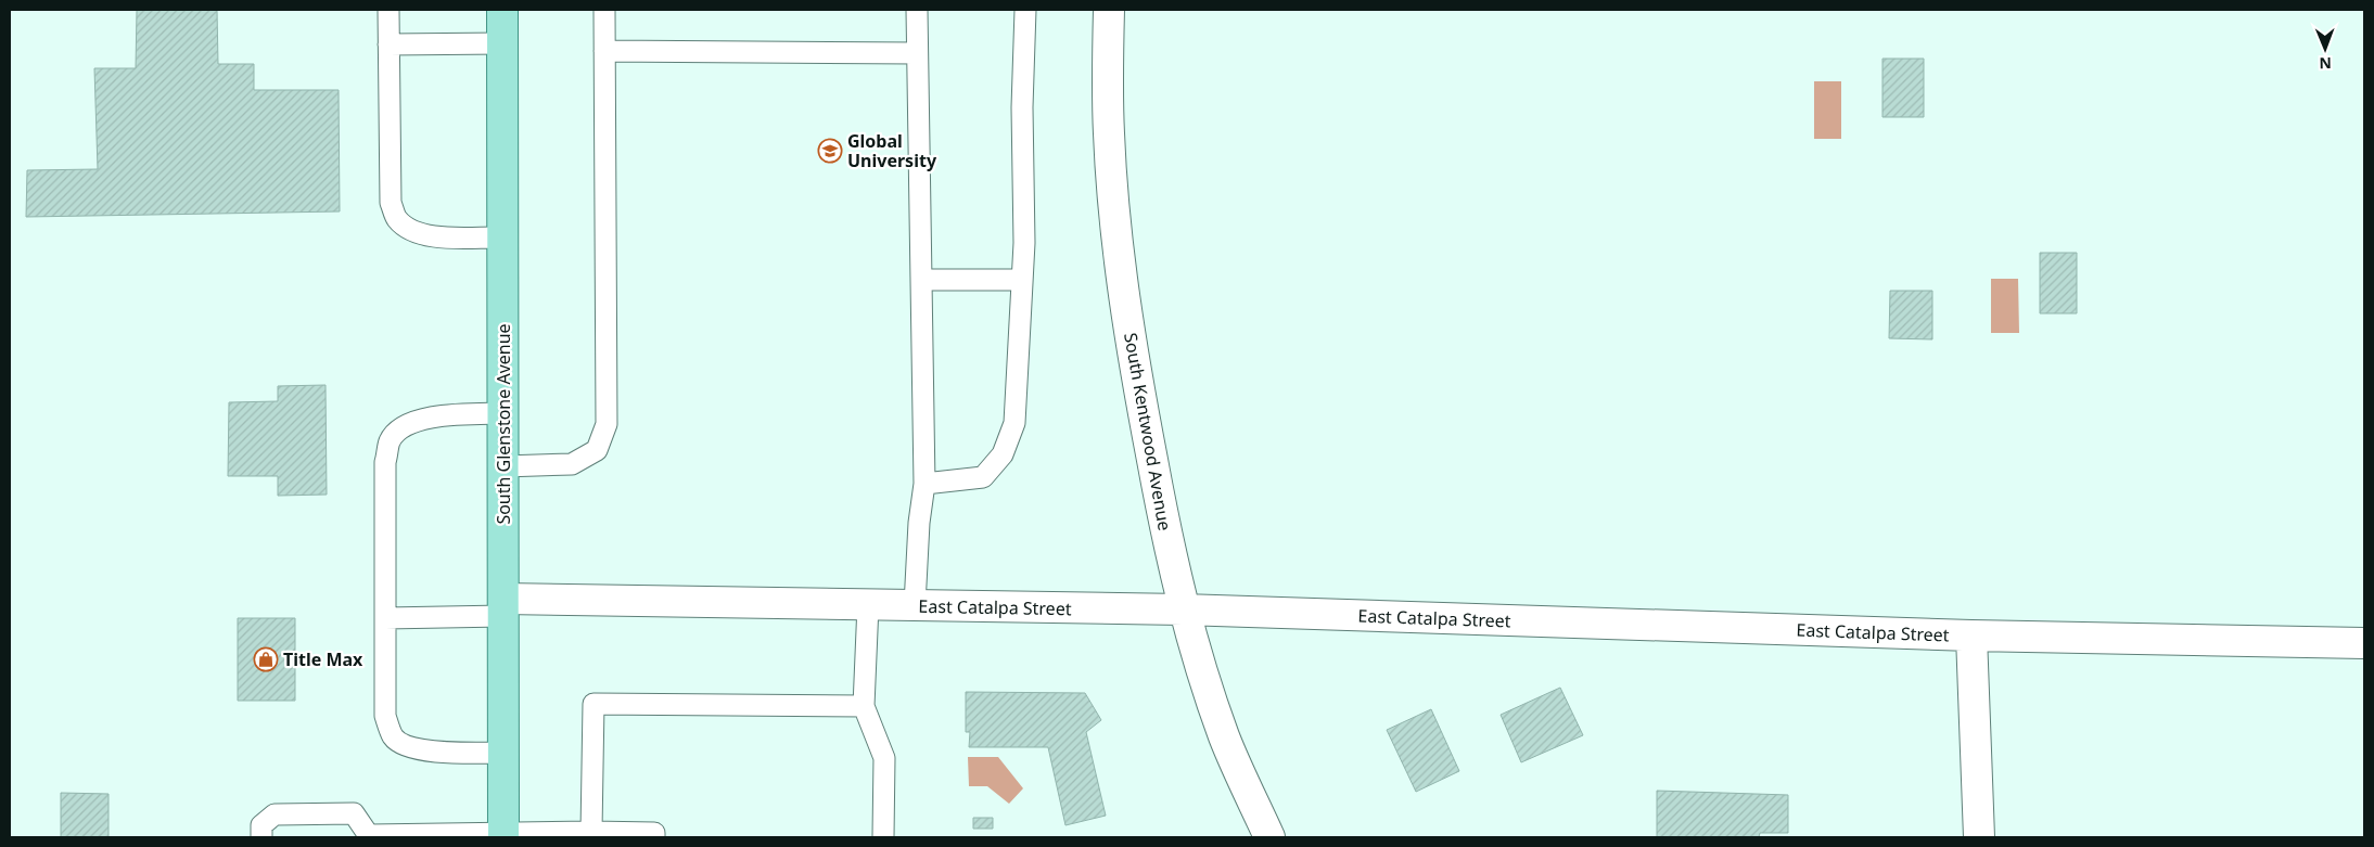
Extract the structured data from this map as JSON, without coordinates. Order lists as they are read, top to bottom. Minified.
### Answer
{"streets":{"main road":["South Glenstone Avenue"],"street":["South Kentwood Avenue","East Catalpa Street"]},"crossings":[["South Glenstone Avenue","East Catalpa Street"],["South Kentwood Avenue","East Catalpa Street"]],"places":{"school or university":["Global University"],"shop":["Title Max"]},"north":"bottom"}
